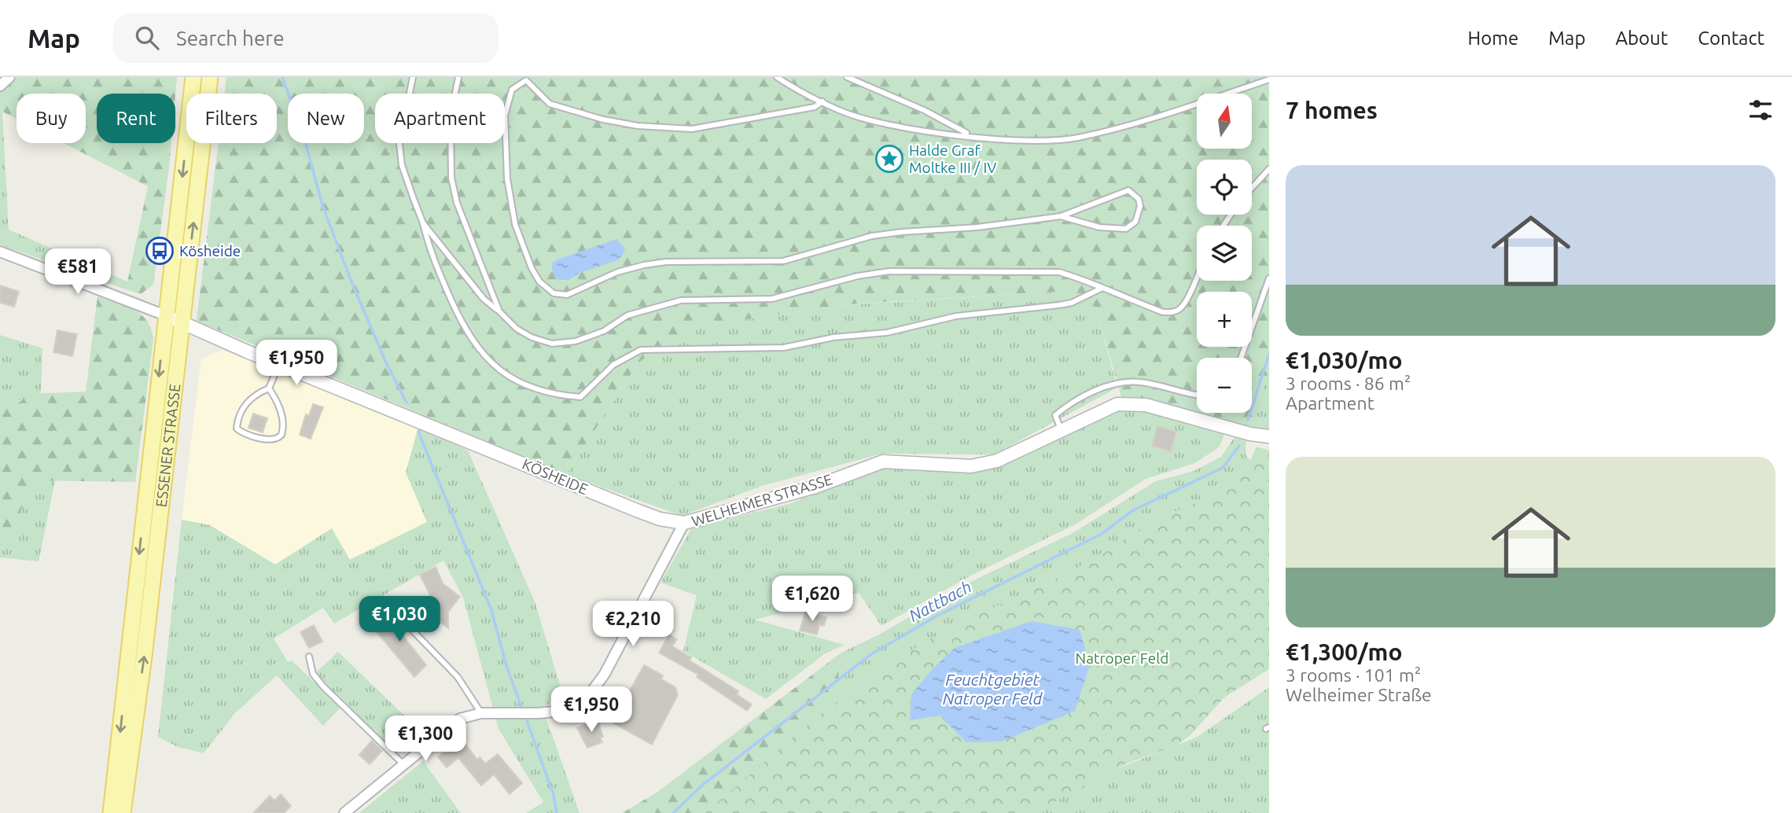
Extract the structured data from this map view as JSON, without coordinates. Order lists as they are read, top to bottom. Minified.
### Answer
{"streets":{"main road":["ESSENER STRASSE"],"street":["KÖSHEIDE","WELHEIMER STRASSE"]},"crossings":[["ESSENER STRASSE","KÖSHEIDE"],["KÖSHEIDE","WELHEIMER STRASSE"]],"water":["Nattbach","Feuchtgebiet Natroper Feld"],"parks":["Natroper Feld"],"places":{"place":["Halde Graf Moltke III / IV"],"bus stop":["Kösheide"]},"north":"top","page":{"header":"Map","search":"Search here","nav":["Home","Map","About","Contact"],"heading":"7 homes","map_buttons":["+","−"],"chip":["Buy","Rent","Filters","New","Apartment"],"list":[{"name":"€1,030/mo","note":"3 rooms · 86 m² · Apartment"},{"name":"€1,300/mo","note":"3 rooms · 101 m² · Welheimer Straße"}],"price":["€581","€1,950","€1,620","€1,030","€2,210","€1,950","€1,300"]}}
